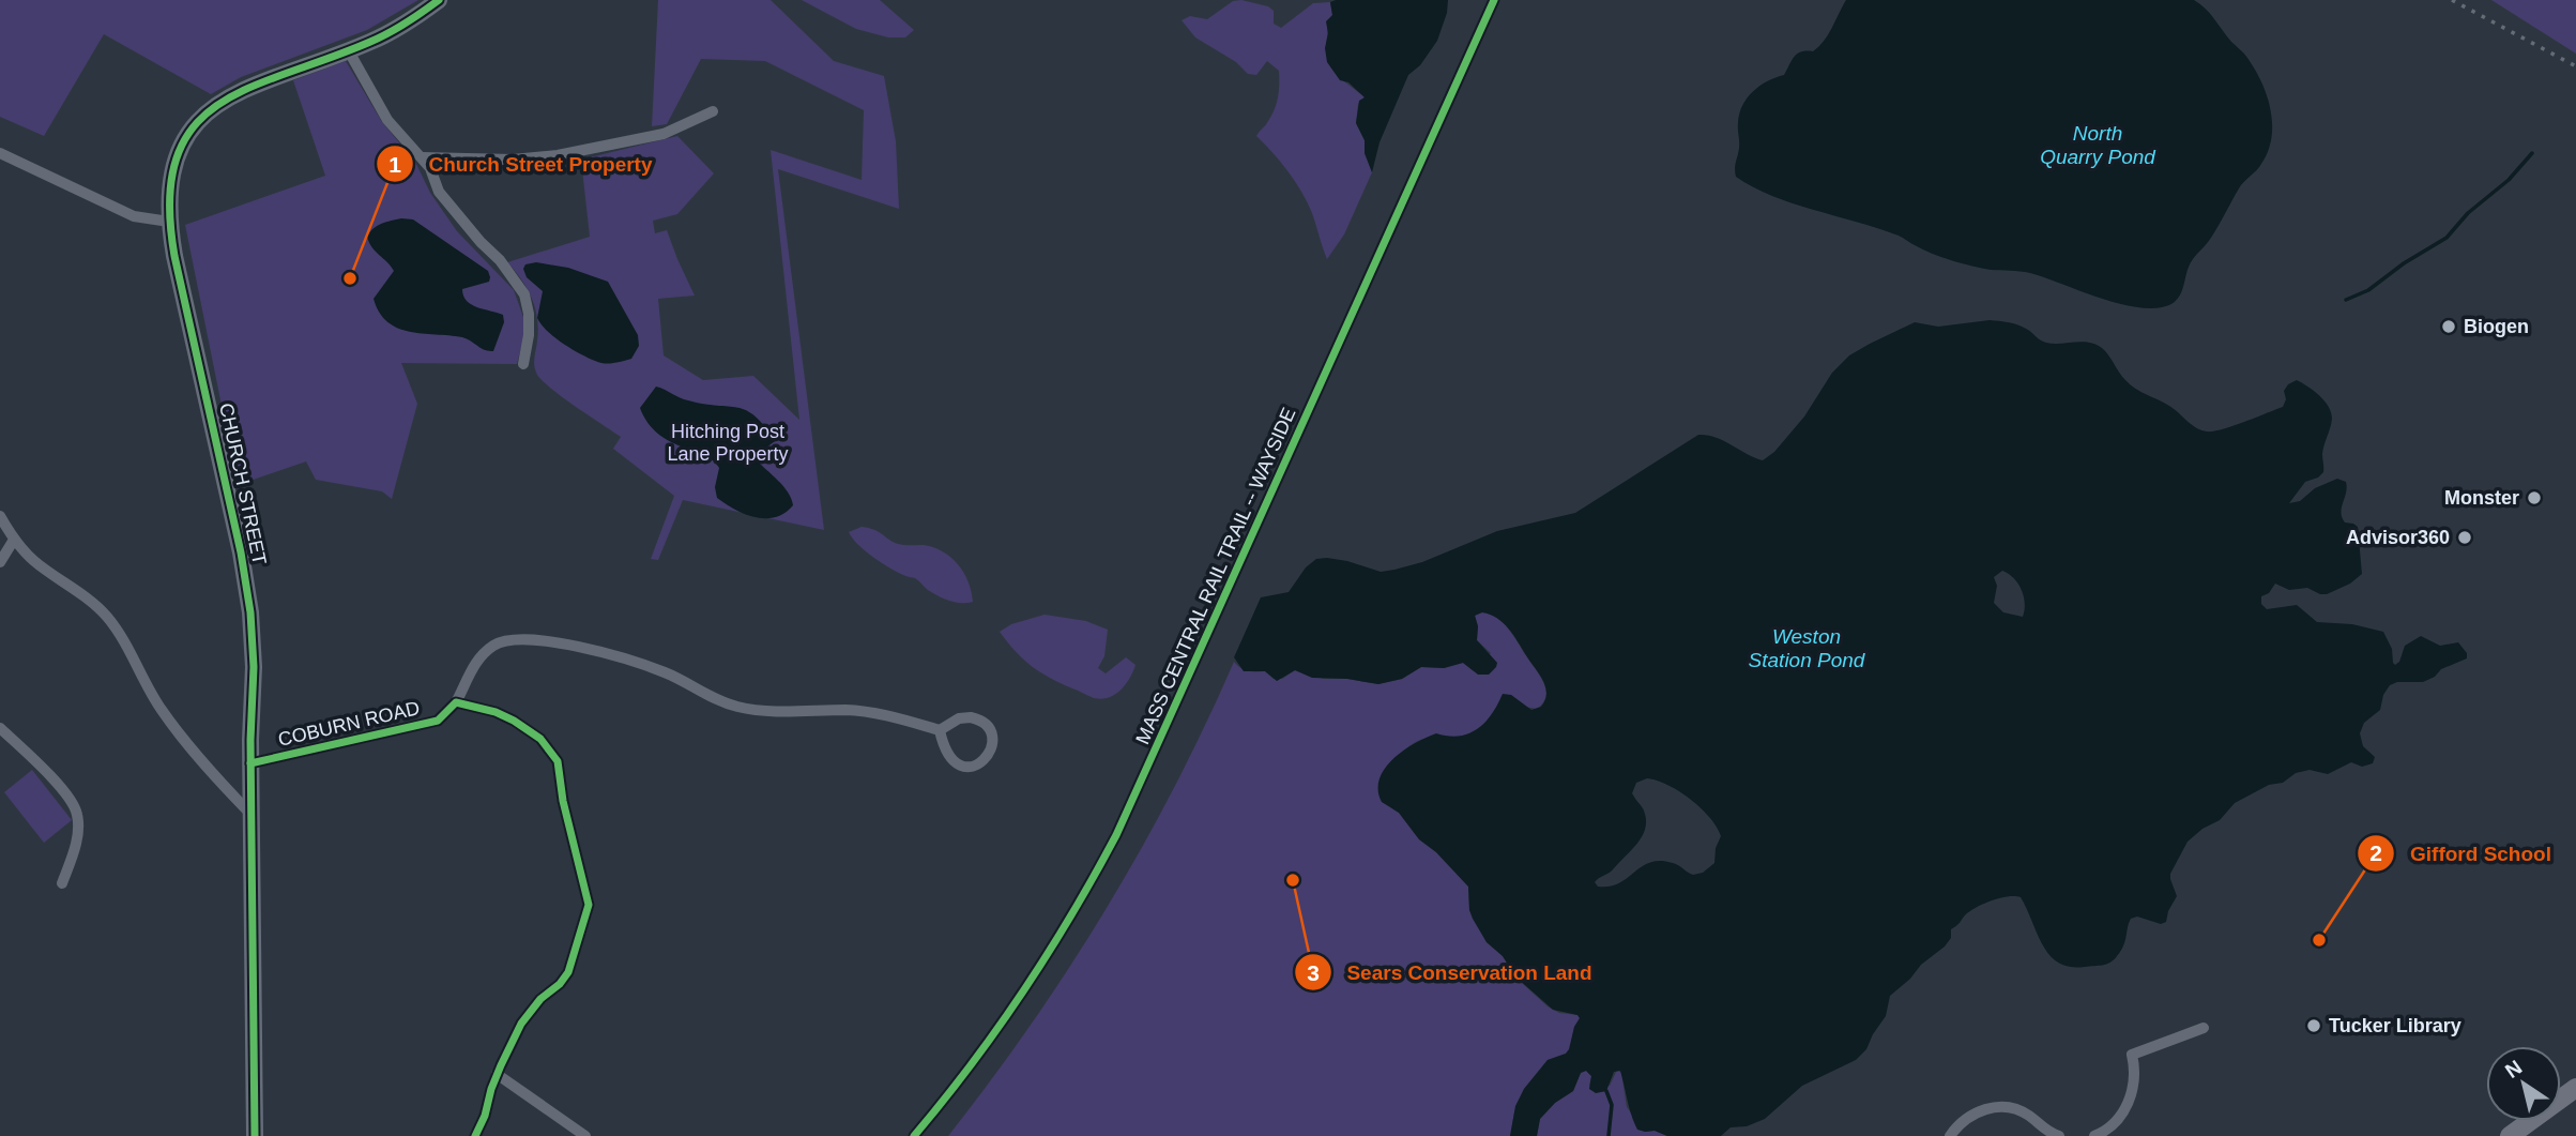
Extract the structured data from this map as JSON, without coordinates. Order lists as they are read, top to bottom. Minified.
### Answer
{"streets":{"street":["CHURCH STREET","COBURN ROAD"],"cycle path":["MASS CENTRAL RAIL TRAIL -- WAYSIDE"]},"crossings":[["CHURCH STREET","COBURN ROAD"]],"water":["North Quarry Pond","Weston Station Pond"],"parks":["Hitching Post Lane Property"],"places":["Church Street Property","Biogen","Monster","Advisor360","Sears Conservation Land","Gifford School","Tucker Library"],"north":"top left"}
